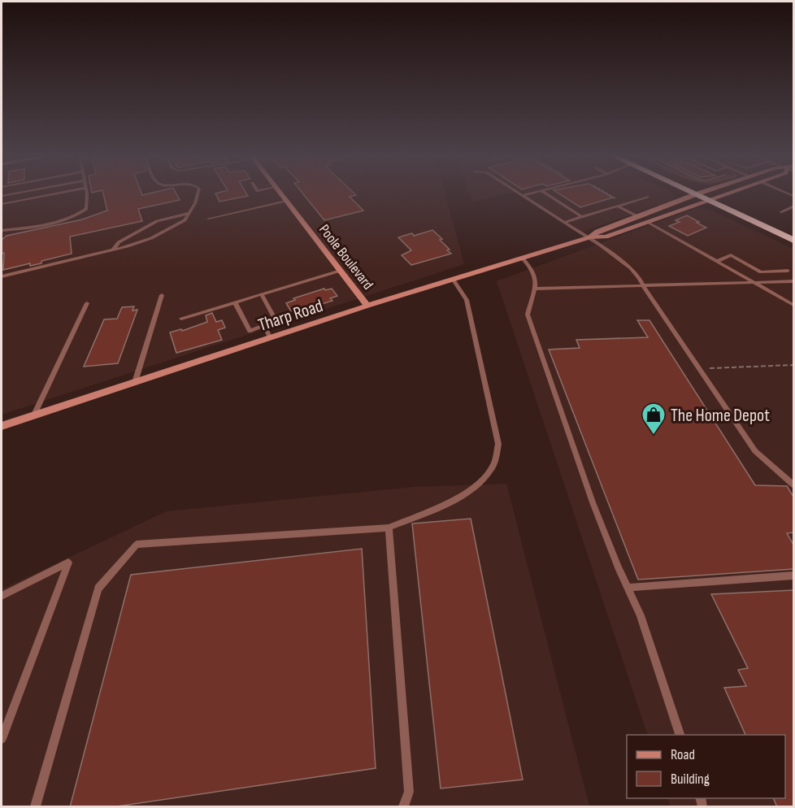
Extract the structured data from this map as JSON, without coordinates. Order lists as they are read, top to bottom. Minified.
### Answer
{"streets":{"street":["Poole Boulevard","Tharp Road"]},"crossings":[["Poole Boulevard","Tharp Road"]],"places":{"shop":["The Home Depot"]},"legend":["Road","Building"]}
